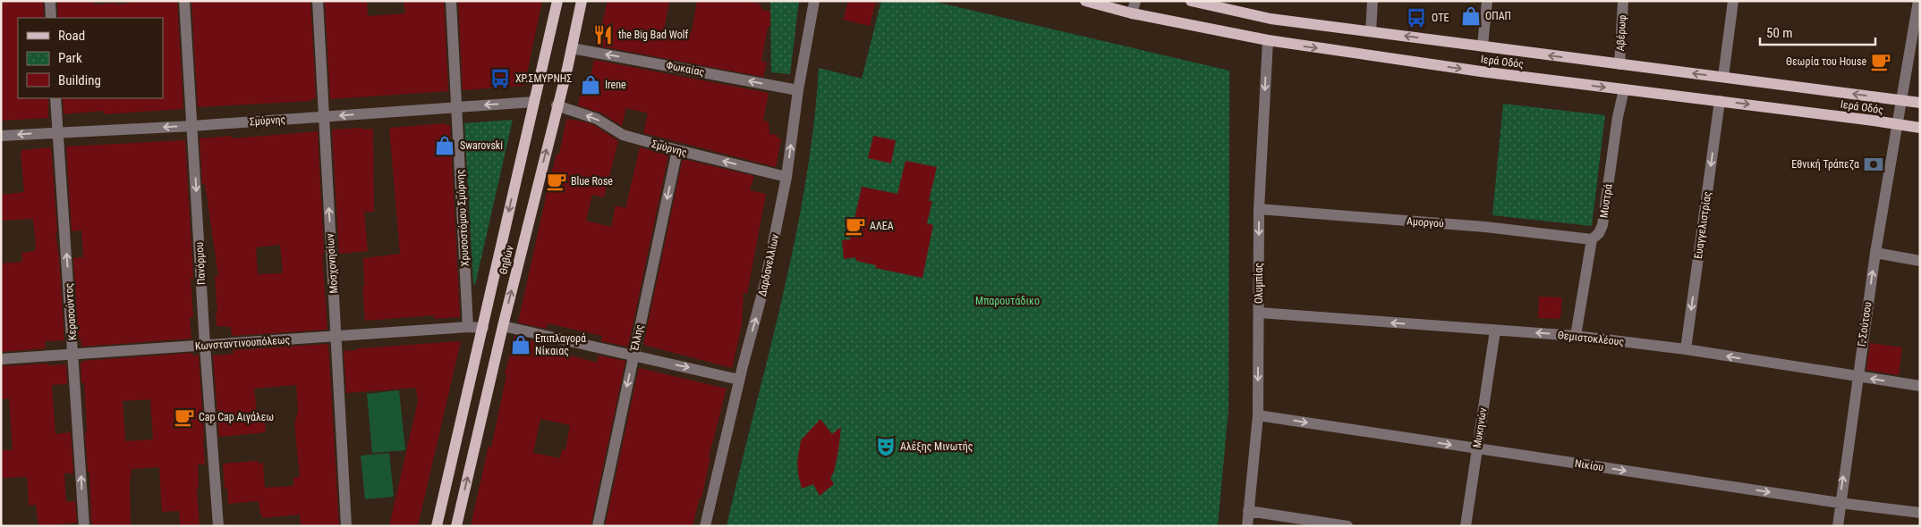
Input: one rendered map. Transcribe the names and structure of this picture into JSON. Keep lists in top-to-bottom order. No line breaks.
{"streets":{"main road":["Ιερά Οδός","Θηβών"],"street":["Αβέρωφ","Φωκαίας","Σμύρνης","Μυστρά","Χρυσοστόμου Σμύρνης","Αμοργού","Ευαγγελιστρίας","Πανόρμου","Μοσχονησίων","Δαρδανελλίων","Ολυμπίας","Κερασούντος","Γ. Σούτσου","Έλλης","Θεμιστοκλέους","Κωνσταντινουπόλεως","Μυκηνών","Νικίου"]},"crossings":[["Αβέρωφ","Ιερά Οδός"],["Ιερά Οδός","Μυστρά"],["Ιερά Οδός","Ευαγγελιστρίας"],["Ιερά Οδός","Ολυμπίας"],["Ιερά Οδός","Γ. Σούτσου"],["Φωκαίας","Θηβών"],["Φωκαίας","Δαρδανελλίων"],["Σμύρνης","Χρυσοστόμου Σμύρνης"],["Σμύρνης","Θηβών"],["Σμύρνης","Πανόρμου"],["Σμύρνης","Μοσχονησίων"],["Σμύρνης","Δαρδανελλίων"],["Σμύρνης","Κερασούντος"],["Σμύρνης","Έλλης"],["Μυστρά","Αμοργού"],["Μυστρά","Θεμιστοκλέους"],["Χρυσοστόμου Σμύρνης","Κωνσταντινουπόλεως"],["Αμοργού","Ολυμπίας"],["Ευαγγελιστρίας","Θεμιστοκλέους"],["Θηβών","Κωνσταντινουπόλεως"],["Πανόρμου","Κωνσταντινουπόλεως"],["Μοσχονησίων","Κωνσταντινουπόλεως"],["Ολυμπίας","Θεμιστοκλέους"],["Ολυμπίας","Νικίου"],["Κερασούντος","Κωνσταντινουπόλεως"],["Γ. Σούτσου","Θεμιστοκλέους"],["Γ. Σούτσου","Νικίου"],["Θεμιστοκλέους","Μυκηνών"],["Μυκηνών","Νικίου"]],"one_way":["Φωκαίας","Σμύρνης","Ευαγγελιστρίας","Πανόρμου","Μοσχονησίων","Δαρδανελλίων","Ολυμπίας","Κερασούντος","Γ. Σούτσου","Έλλης","Θεμιστοκλέους","Νικίου"],"parks":["Μπαρουτάδικο"],"places":{"shop":["ΟΠΑΠ","Irene","Swarovski","Επιπλαγορά Νίκαιας"],"bus stop":["ΟΤΕ","ΧΡ.ΣΜΥΡΝΗΣ"],"restaurant":["the Big Bad Wolf"],"cafe":["Θεωρία του House","Blue Rose","ΑΛΕΑ","Cap Cap Αιγάλεω"],"bank":["Εθνική Τράπεζα"],"theatre":["Αλέξης Μινωτής"]},"legend":["Road","Park","Building"],"scale_bar":"50 m"}
